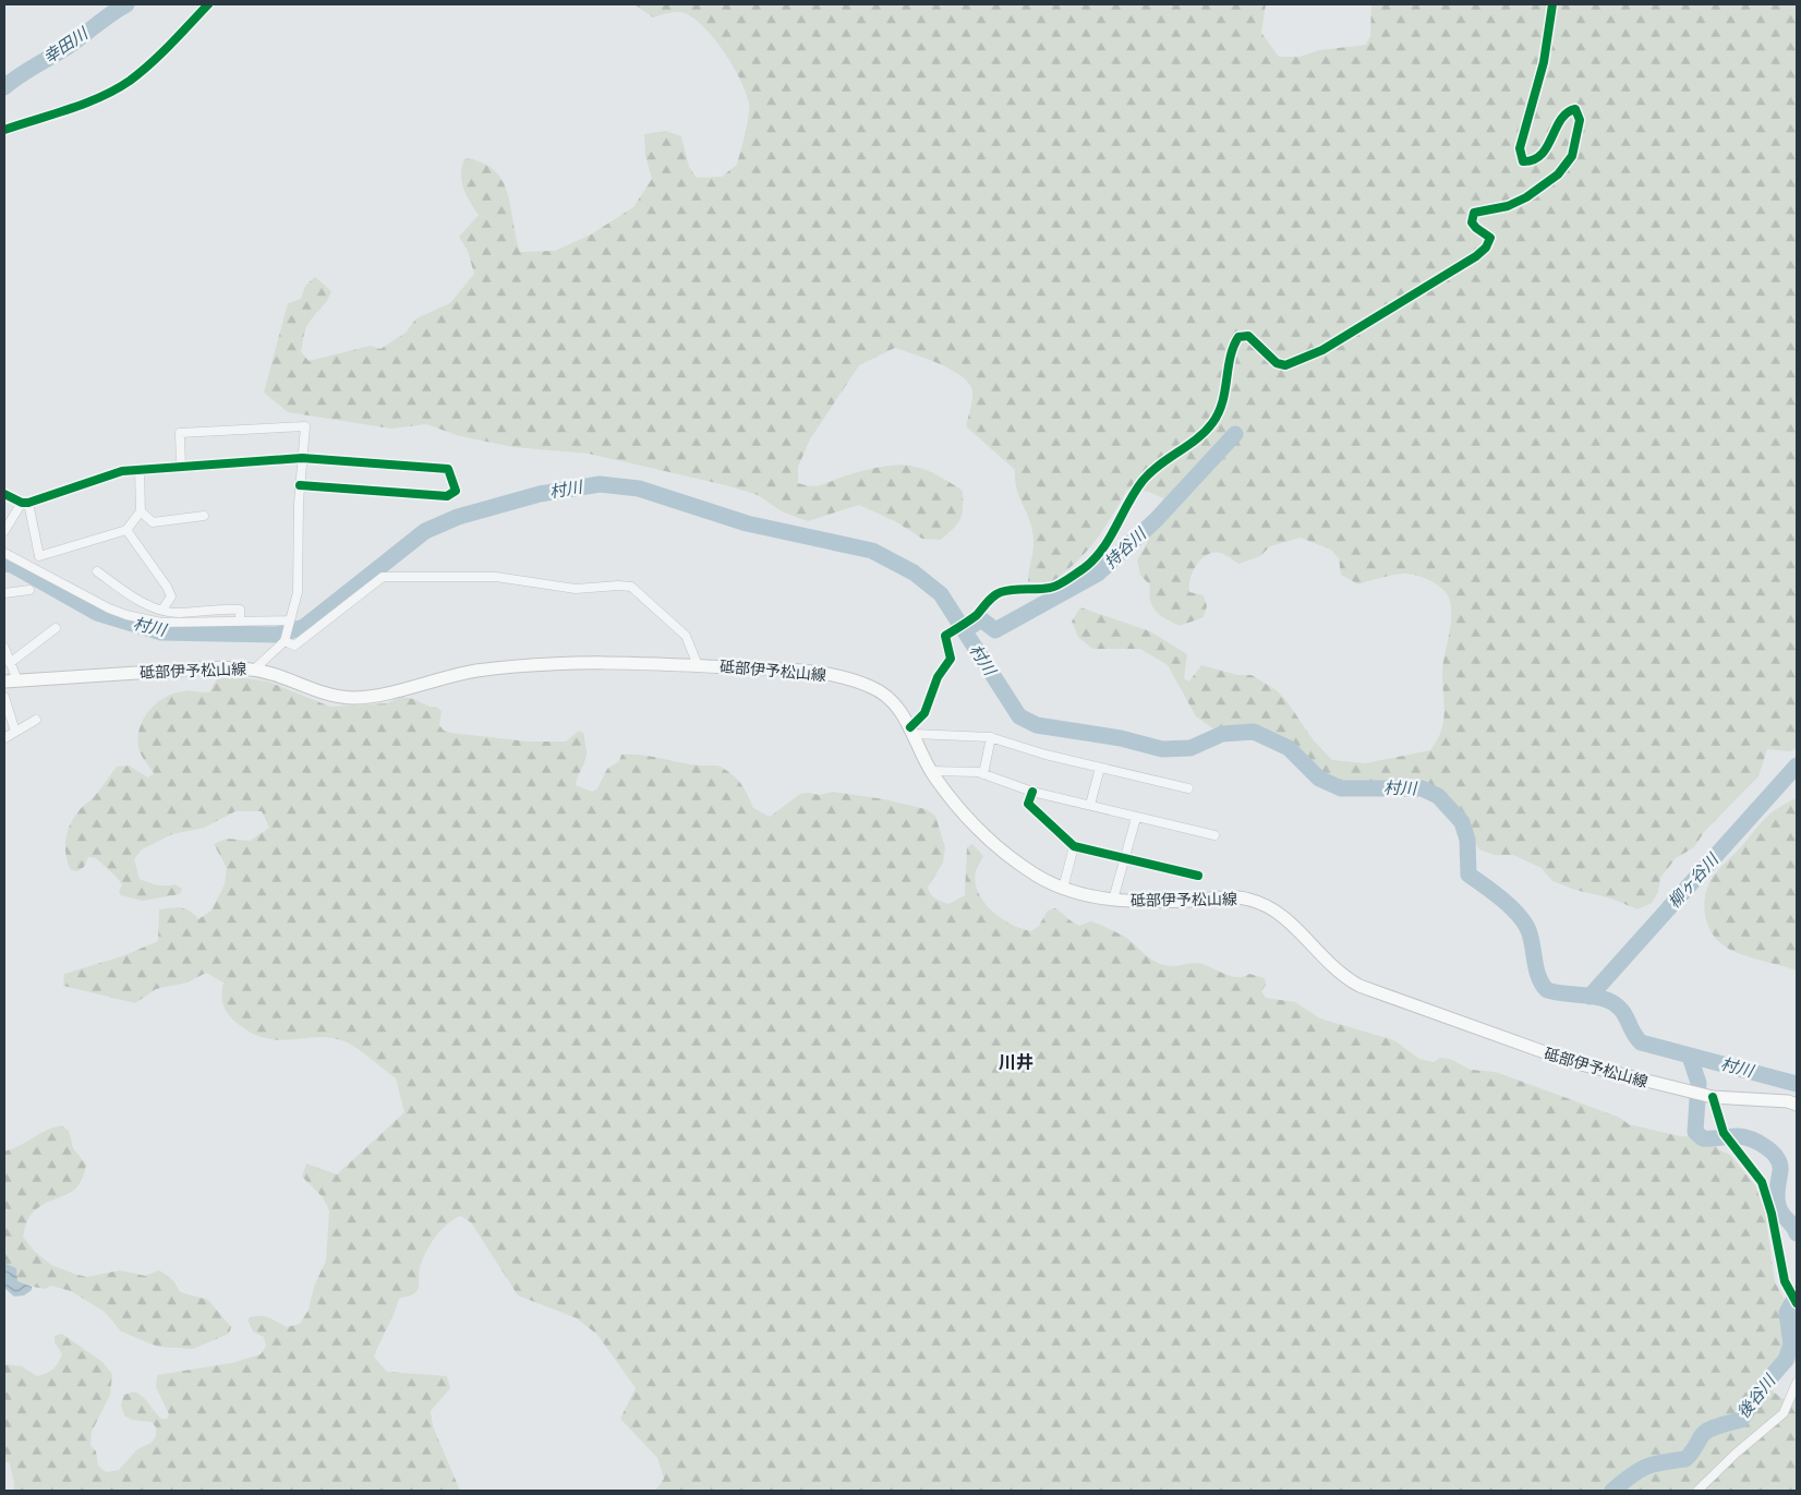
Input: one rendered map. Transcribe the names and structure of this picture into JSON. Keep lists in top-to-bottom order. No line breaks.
{"streets":{"main road":["砥部伊予松山線"]},"districts":["川井"],"water":["幸田川","村川","持谷川","柳ヶ谷川","後谷川"]}
